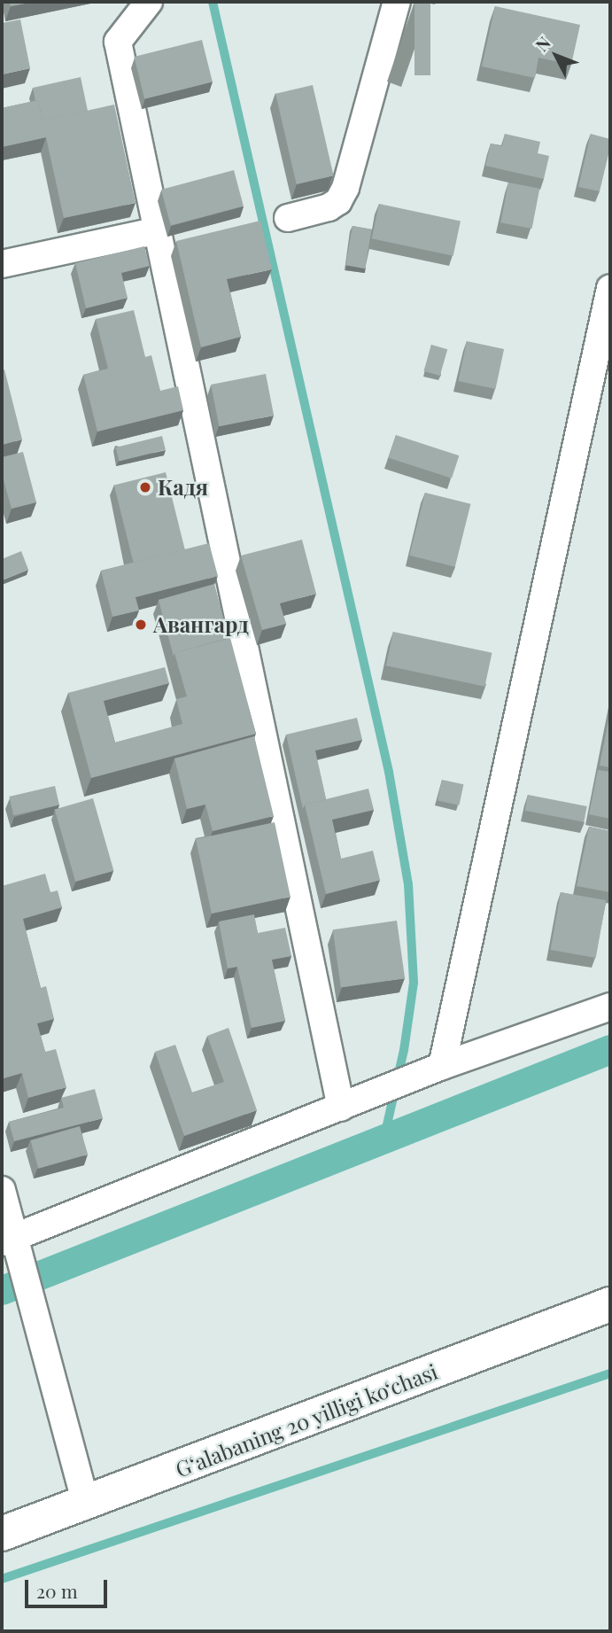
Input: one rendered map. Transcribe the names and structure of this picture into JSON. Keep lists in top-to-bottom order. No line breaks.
{"streets":{"main road":["Gʻalabaning 20 yilligi koʻchasi"]},"places":["Кадя","Авангард"],"scale_bar":"20 m","north":"top left"}
